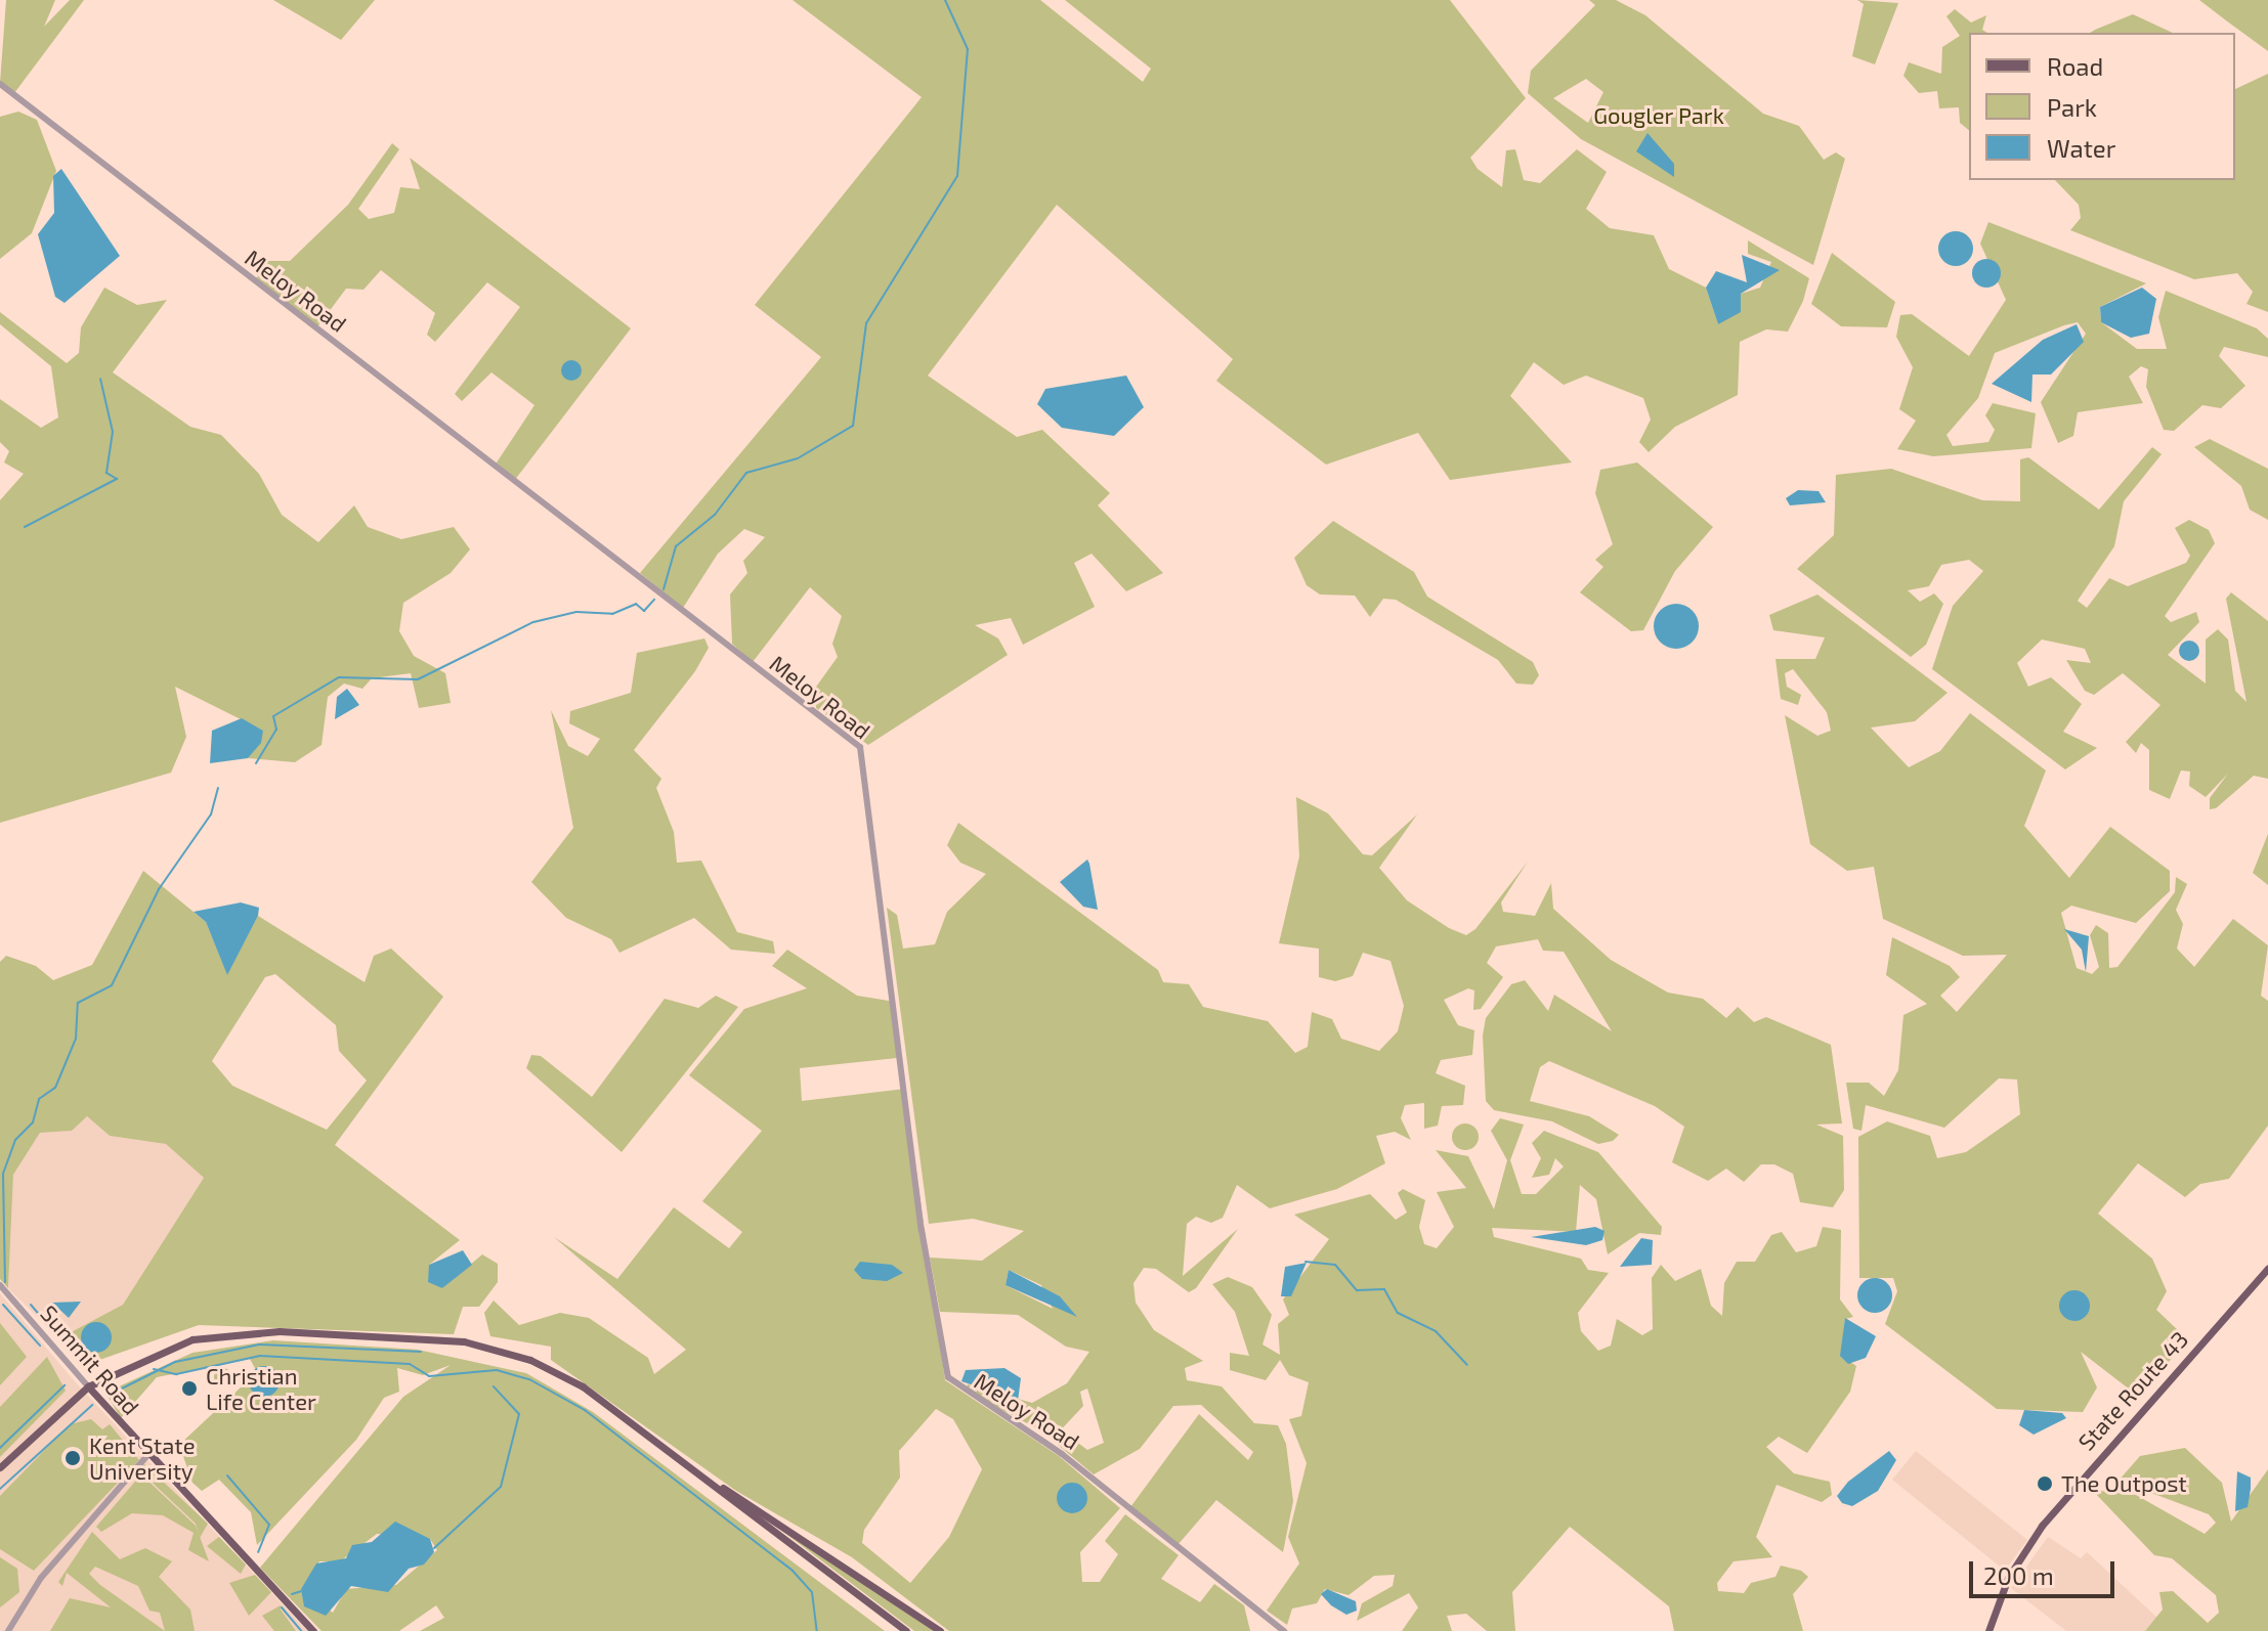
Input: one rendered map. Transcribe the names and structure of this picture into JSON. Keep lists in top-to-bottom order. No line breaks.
{"streets":{"main road":["Summit Road","State Route 43"],"street":["Meloy Road"]},"parks":["Gougler Park"],"places":["Christian Life Center","Kent State University","The Outpost"],"legend":["Road","Park","Water"],"scale_bar":"200 m"}
